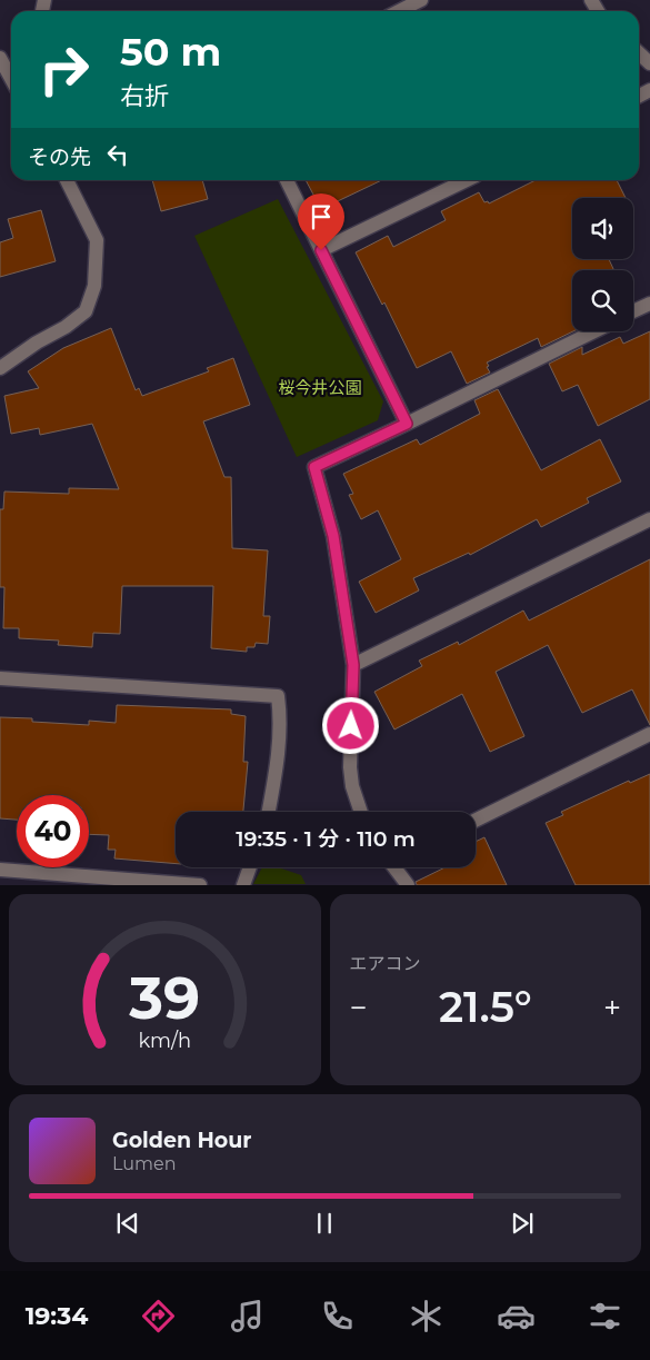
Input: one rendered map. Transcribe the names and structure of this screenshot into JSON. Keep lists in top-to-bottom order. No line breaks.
{"parks":["桜今井公園"],"page":{"turn":["50 m","右折"],"then":"その先","limit":"40","trip":"19:35 · 1 分 · 110 m","tile":"エアコン","heat":["−","21.5°","+"],"song":["Golden Hour","Lumen"],"tabs":"19:34","gauge":["39","km/h"]}}
